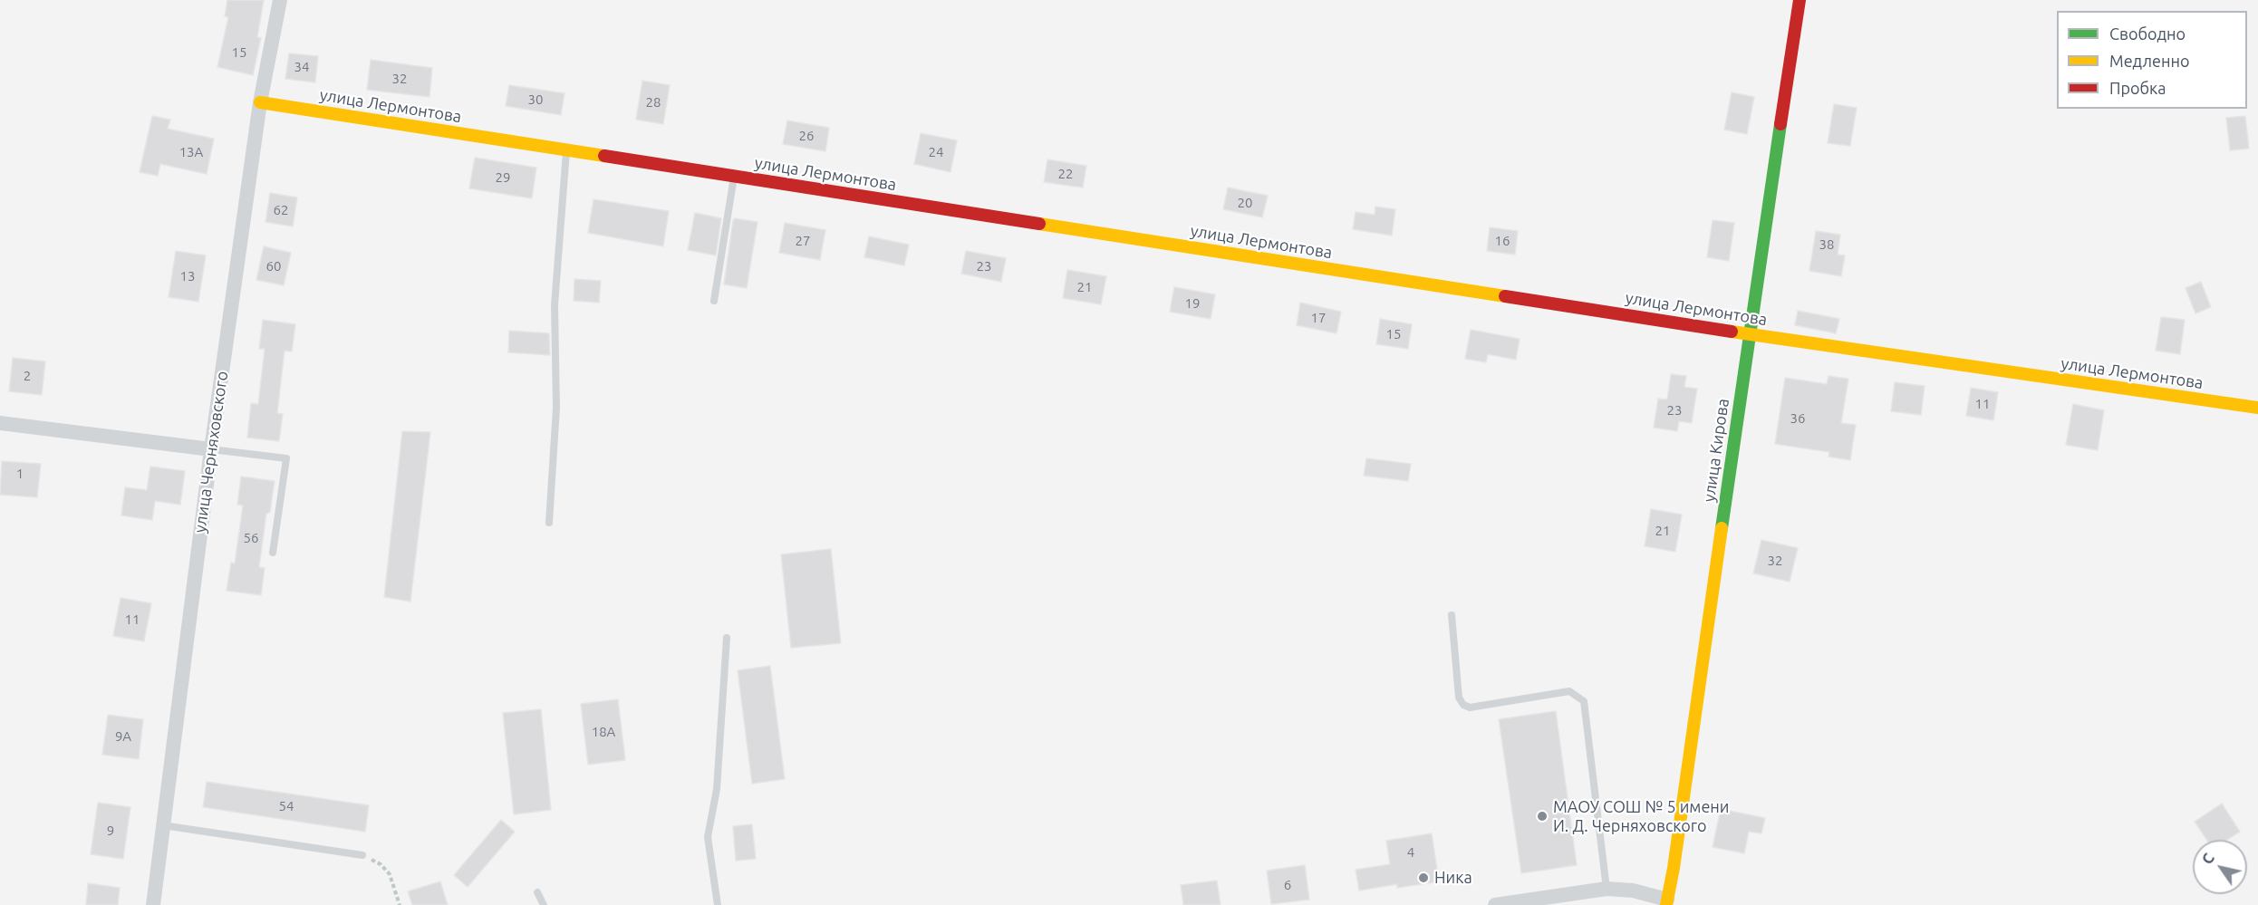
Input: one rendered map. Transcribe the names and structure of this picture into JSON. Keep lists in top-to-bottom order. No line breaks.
{"streets":{"street":["улица Лермонтова","улица Кирова","улица Черняховского"]},"crossings":[["улица Лермонтова","улица Кирова"],["улица Лермонтова","улица Черняховского"]],"places":["МАОУ СОШ № 5 имени И. Д. Черняховского","Ника"],"house_numbers":["15","34","32","30","28","26","13А","24","22","29","20","62","27","16","38","60","23","13","21","19","17","15","2","11","23","36","1","21","56","32","11","18А","9А","54","9","4","6"],"legend":["Свободно","Медленно","Пробка"],"north":"top left"}
